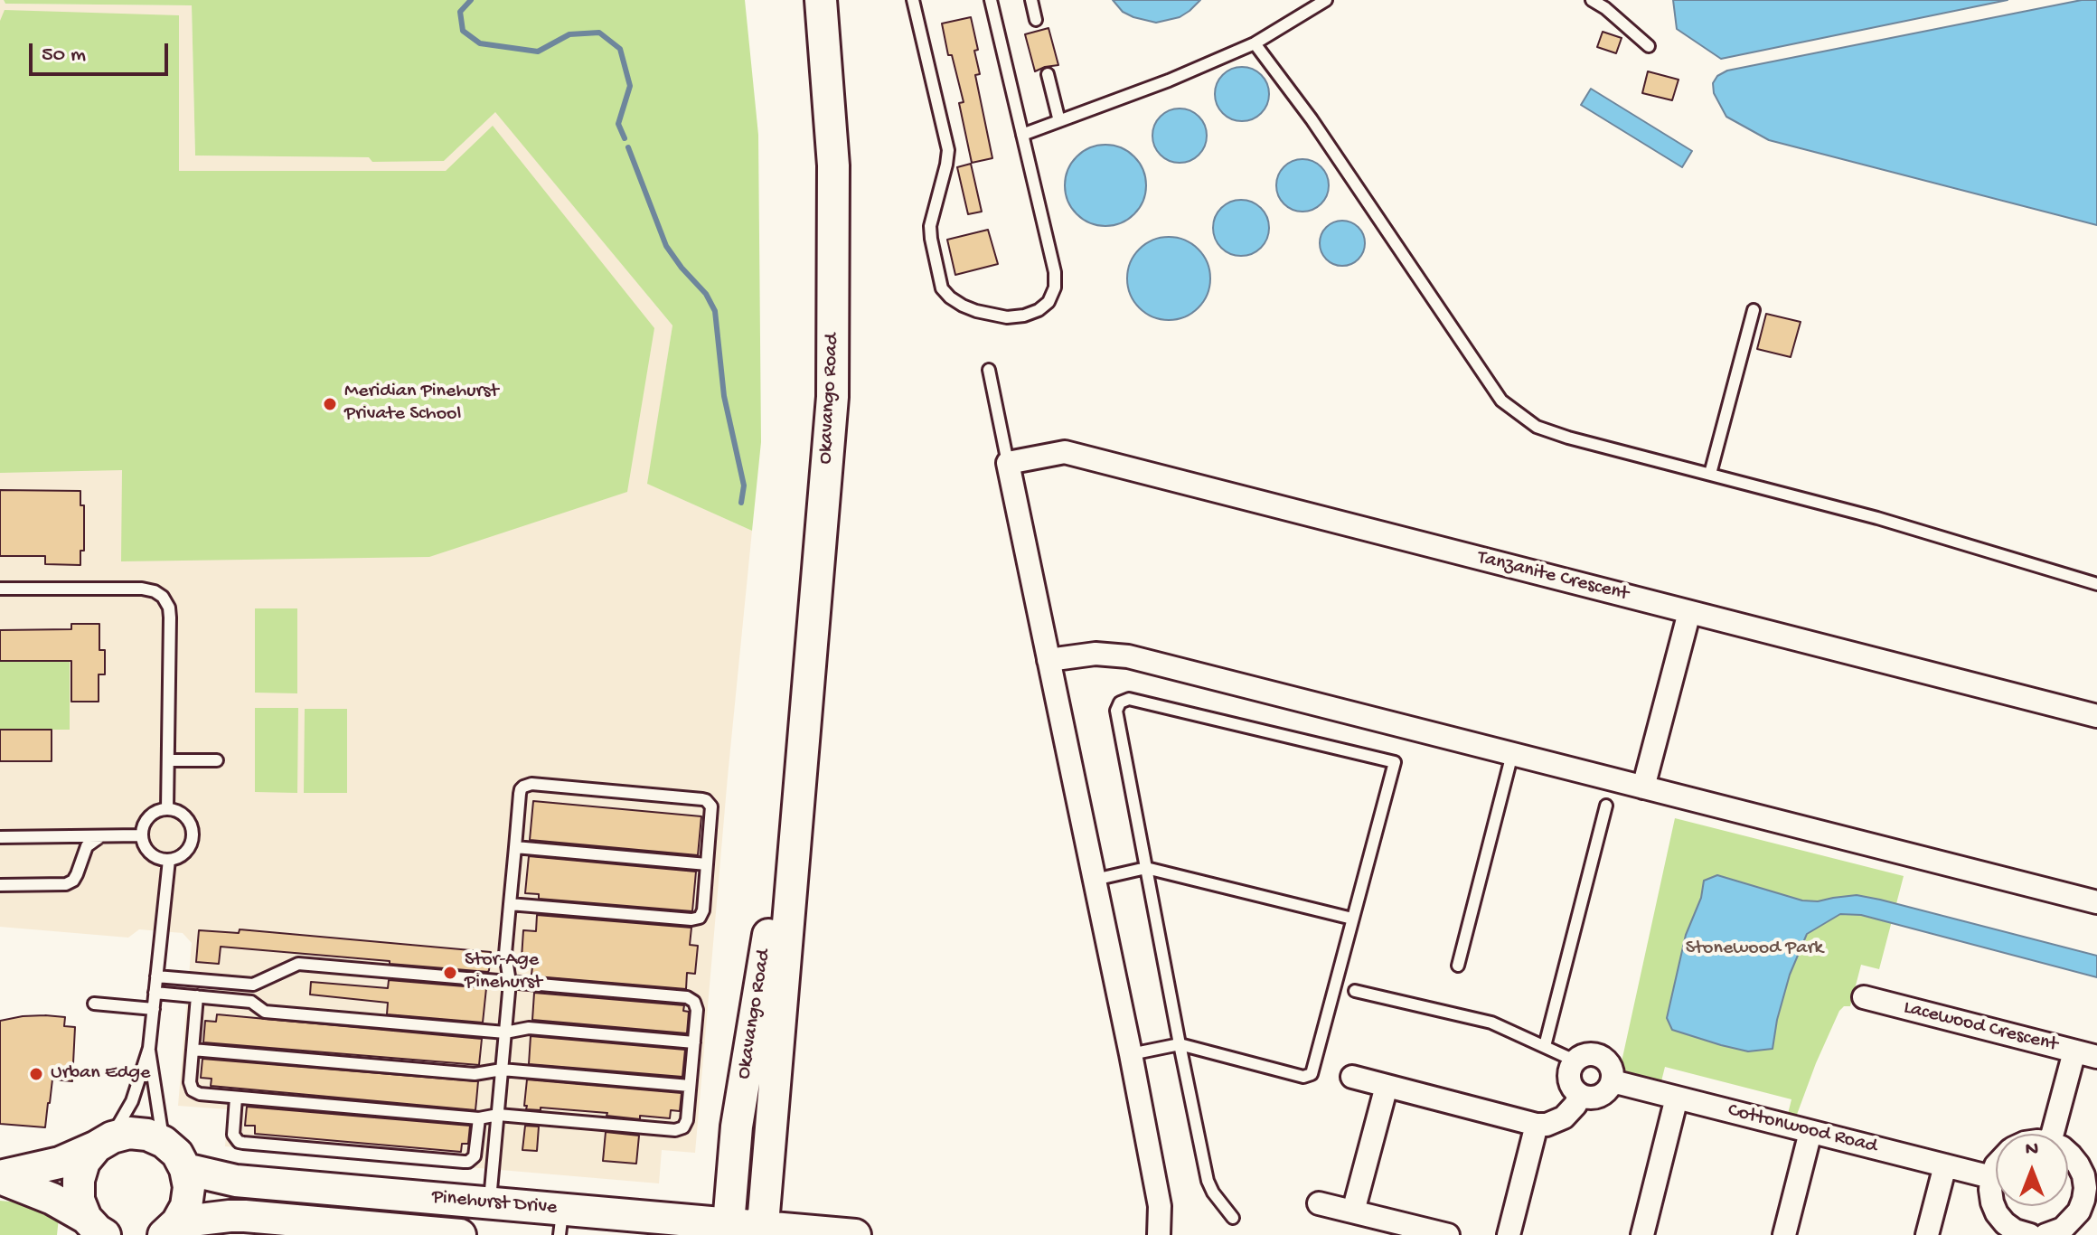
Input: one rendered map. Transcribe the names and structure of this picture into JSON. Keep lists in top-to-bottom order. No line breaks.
{"streets":{"main road":["Okavango Road","Pinehurst Drive"],"street":["Tanzanite Crescent","Lacewood Crescent","Cottonwood Road"]},"crossings":[["Okavango Road","Pinehurst Drive"]],"parks":["Stonewood Park"],"places":["Meridian Pinehurst Private School","Stor-Age Pinehurst","Urban Edge"],"scale_bar":"50 m","north":"top"}
